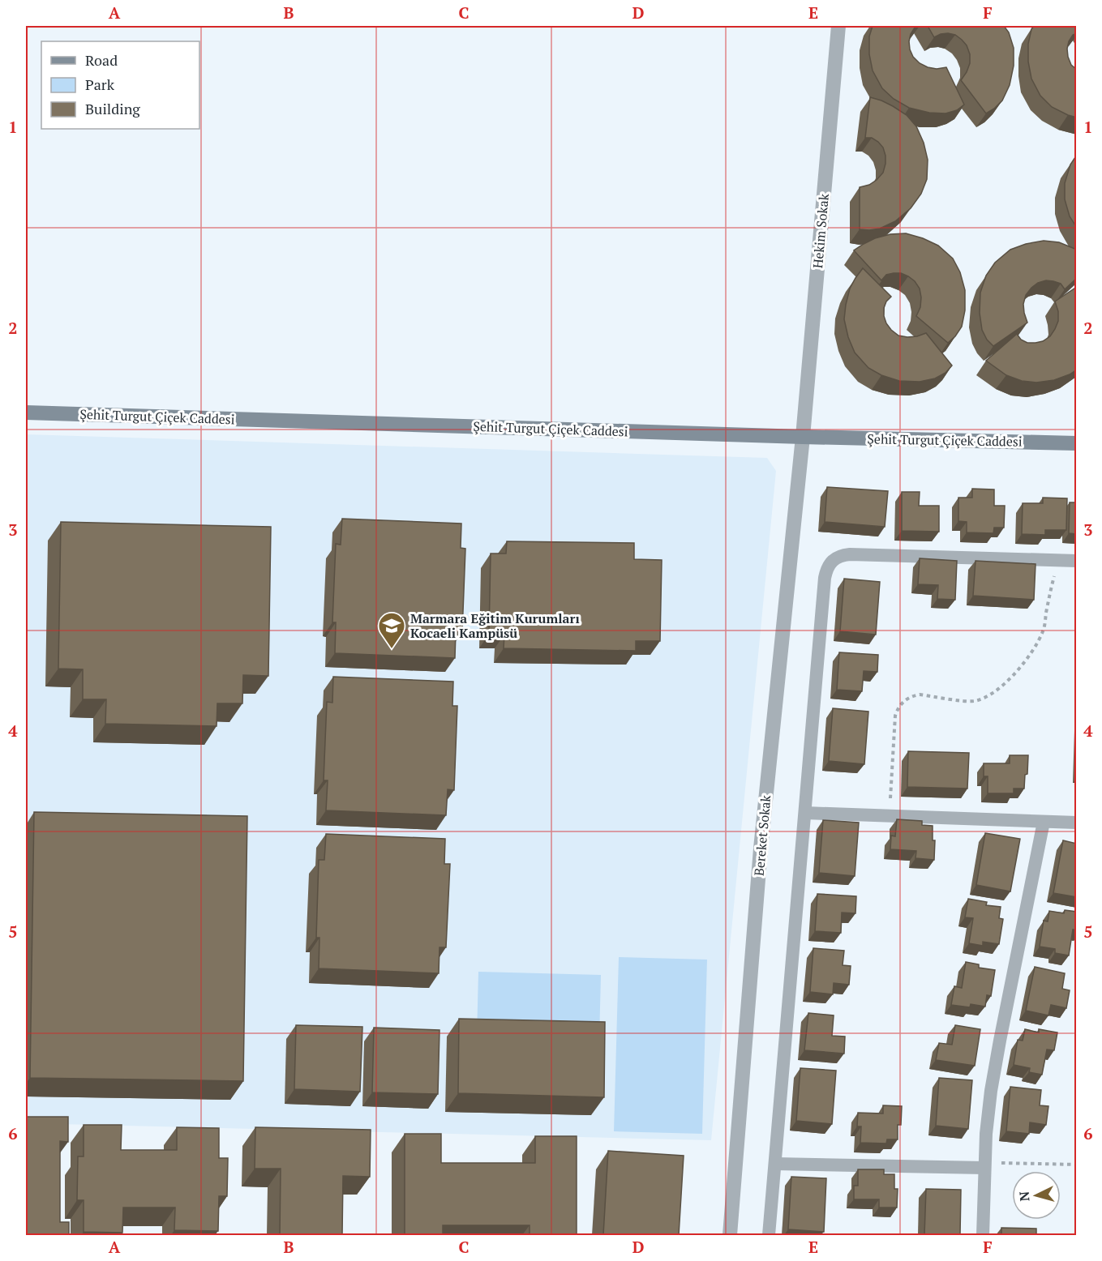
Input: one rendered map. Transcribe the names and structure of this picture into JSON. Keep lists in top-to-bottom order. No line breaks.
{"streets":{"street":["Hekim Sokak","Şehit Turgut Çiçek Caddesi","Bereket Sokak"]},"crossings":[["Hekim Sokak","Şehit Turgut Çiçek Caddesi"],["Hekim Sokak","Bereket Sokak"],["Şehit Turgut Çiçek Caddesi","Bereket Sokak"]],"places":{"school or university":["Marmara Eğitim Kurumları Kocaeli Kampüsü"]},"legend":["Road","Park","Building"],"north":"left","grid":{"columns":["A","B","C","D","E","F"],"rows":["1","2","3","4","5","6"]}}
